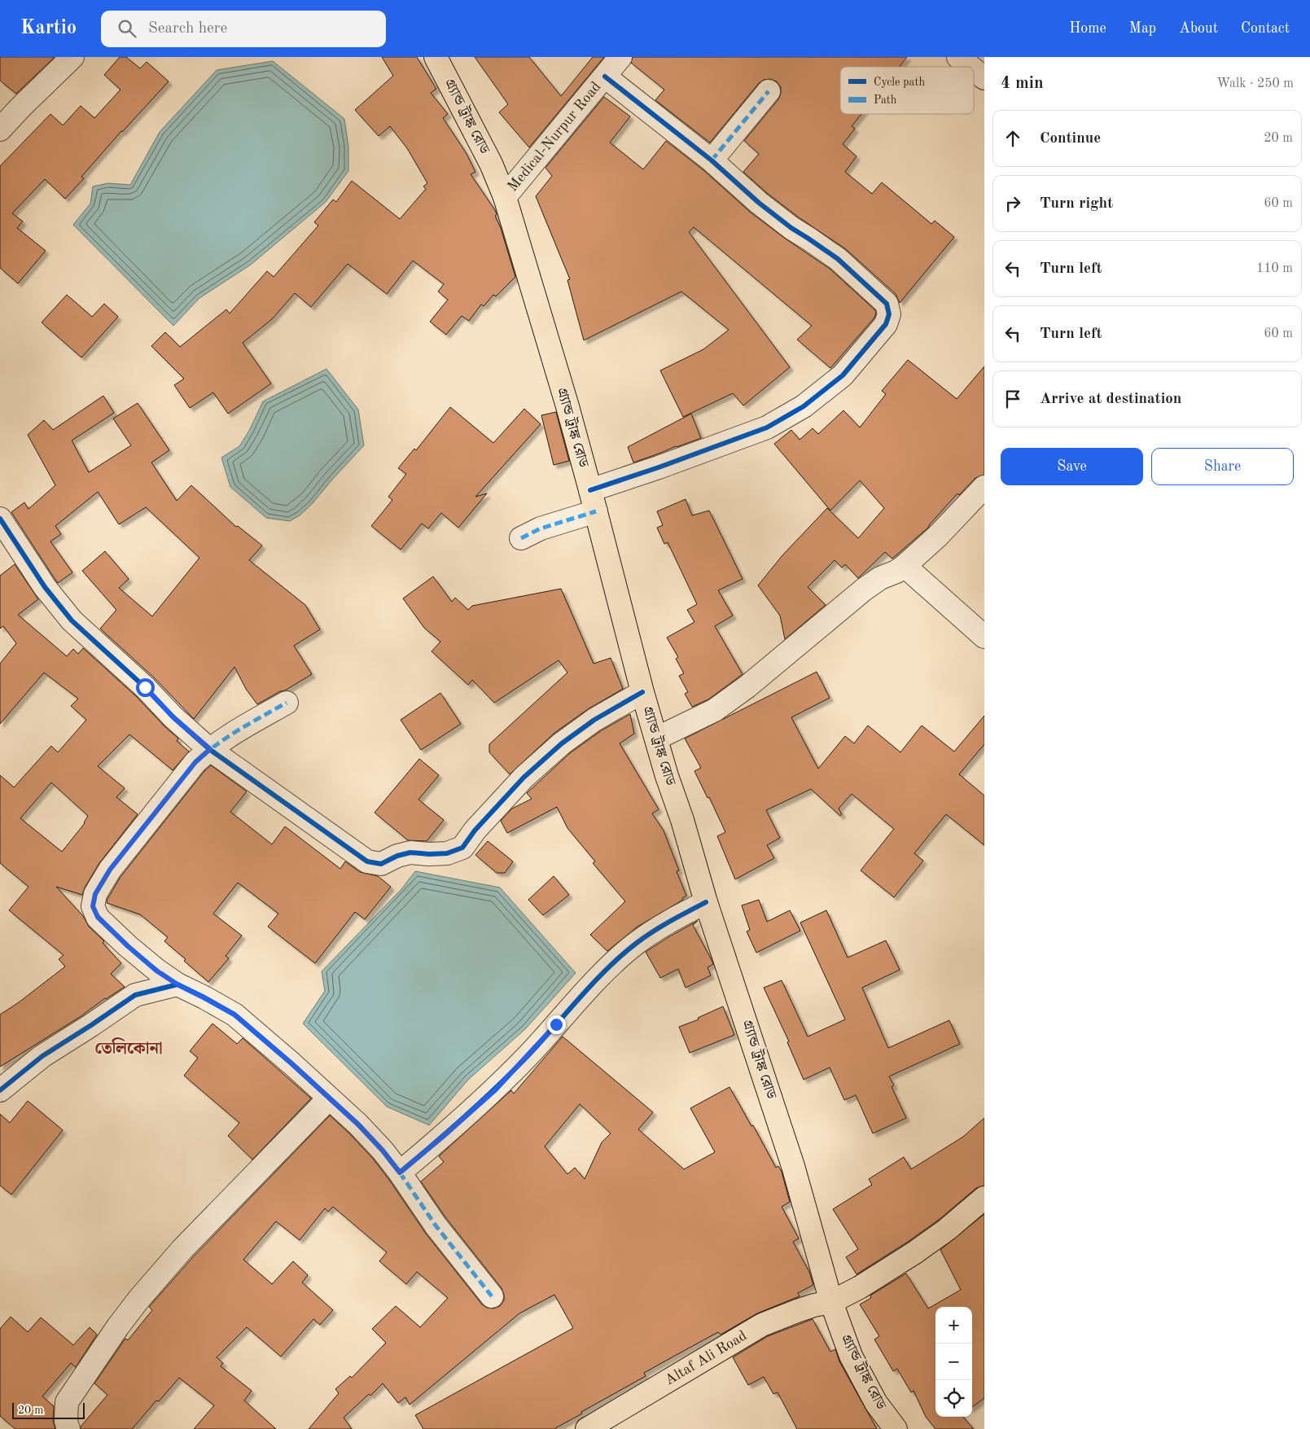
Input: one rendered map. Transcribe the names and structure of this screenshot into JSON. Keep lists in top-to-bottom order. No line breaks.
{"streets":{"main road":["গ্র্যান্ড ট্রাঙ্ক রোড","Altaf Ali Road"],"street":["Medical-Nurpur Road"]},"crossings":[["গ্র্যান্ড ট্রাঙ্ক রোড","Medical-Nurpur Road"],["গ্র্যান্ড ট্রাঙ্ক রোড","Altaf Ali Road"]],"districts":["তেলিকোনা"],"legend":["Cycle path","Path"],"scale_bar":"20 m","page":{"header":"Kartio","search":"Search here","nav":["Home","Map","About","Contact"],"heading":["4 min","Walk · 250 m"],"list":[["Continue","20 m"],["Turn right","60 m"],["Turn left","110 m"],["Turn left","60 m"],"Arrive at destination"],"buttons":["Save","Share"],"map_buttons":["+","−"],"scale":"20 m"}}
